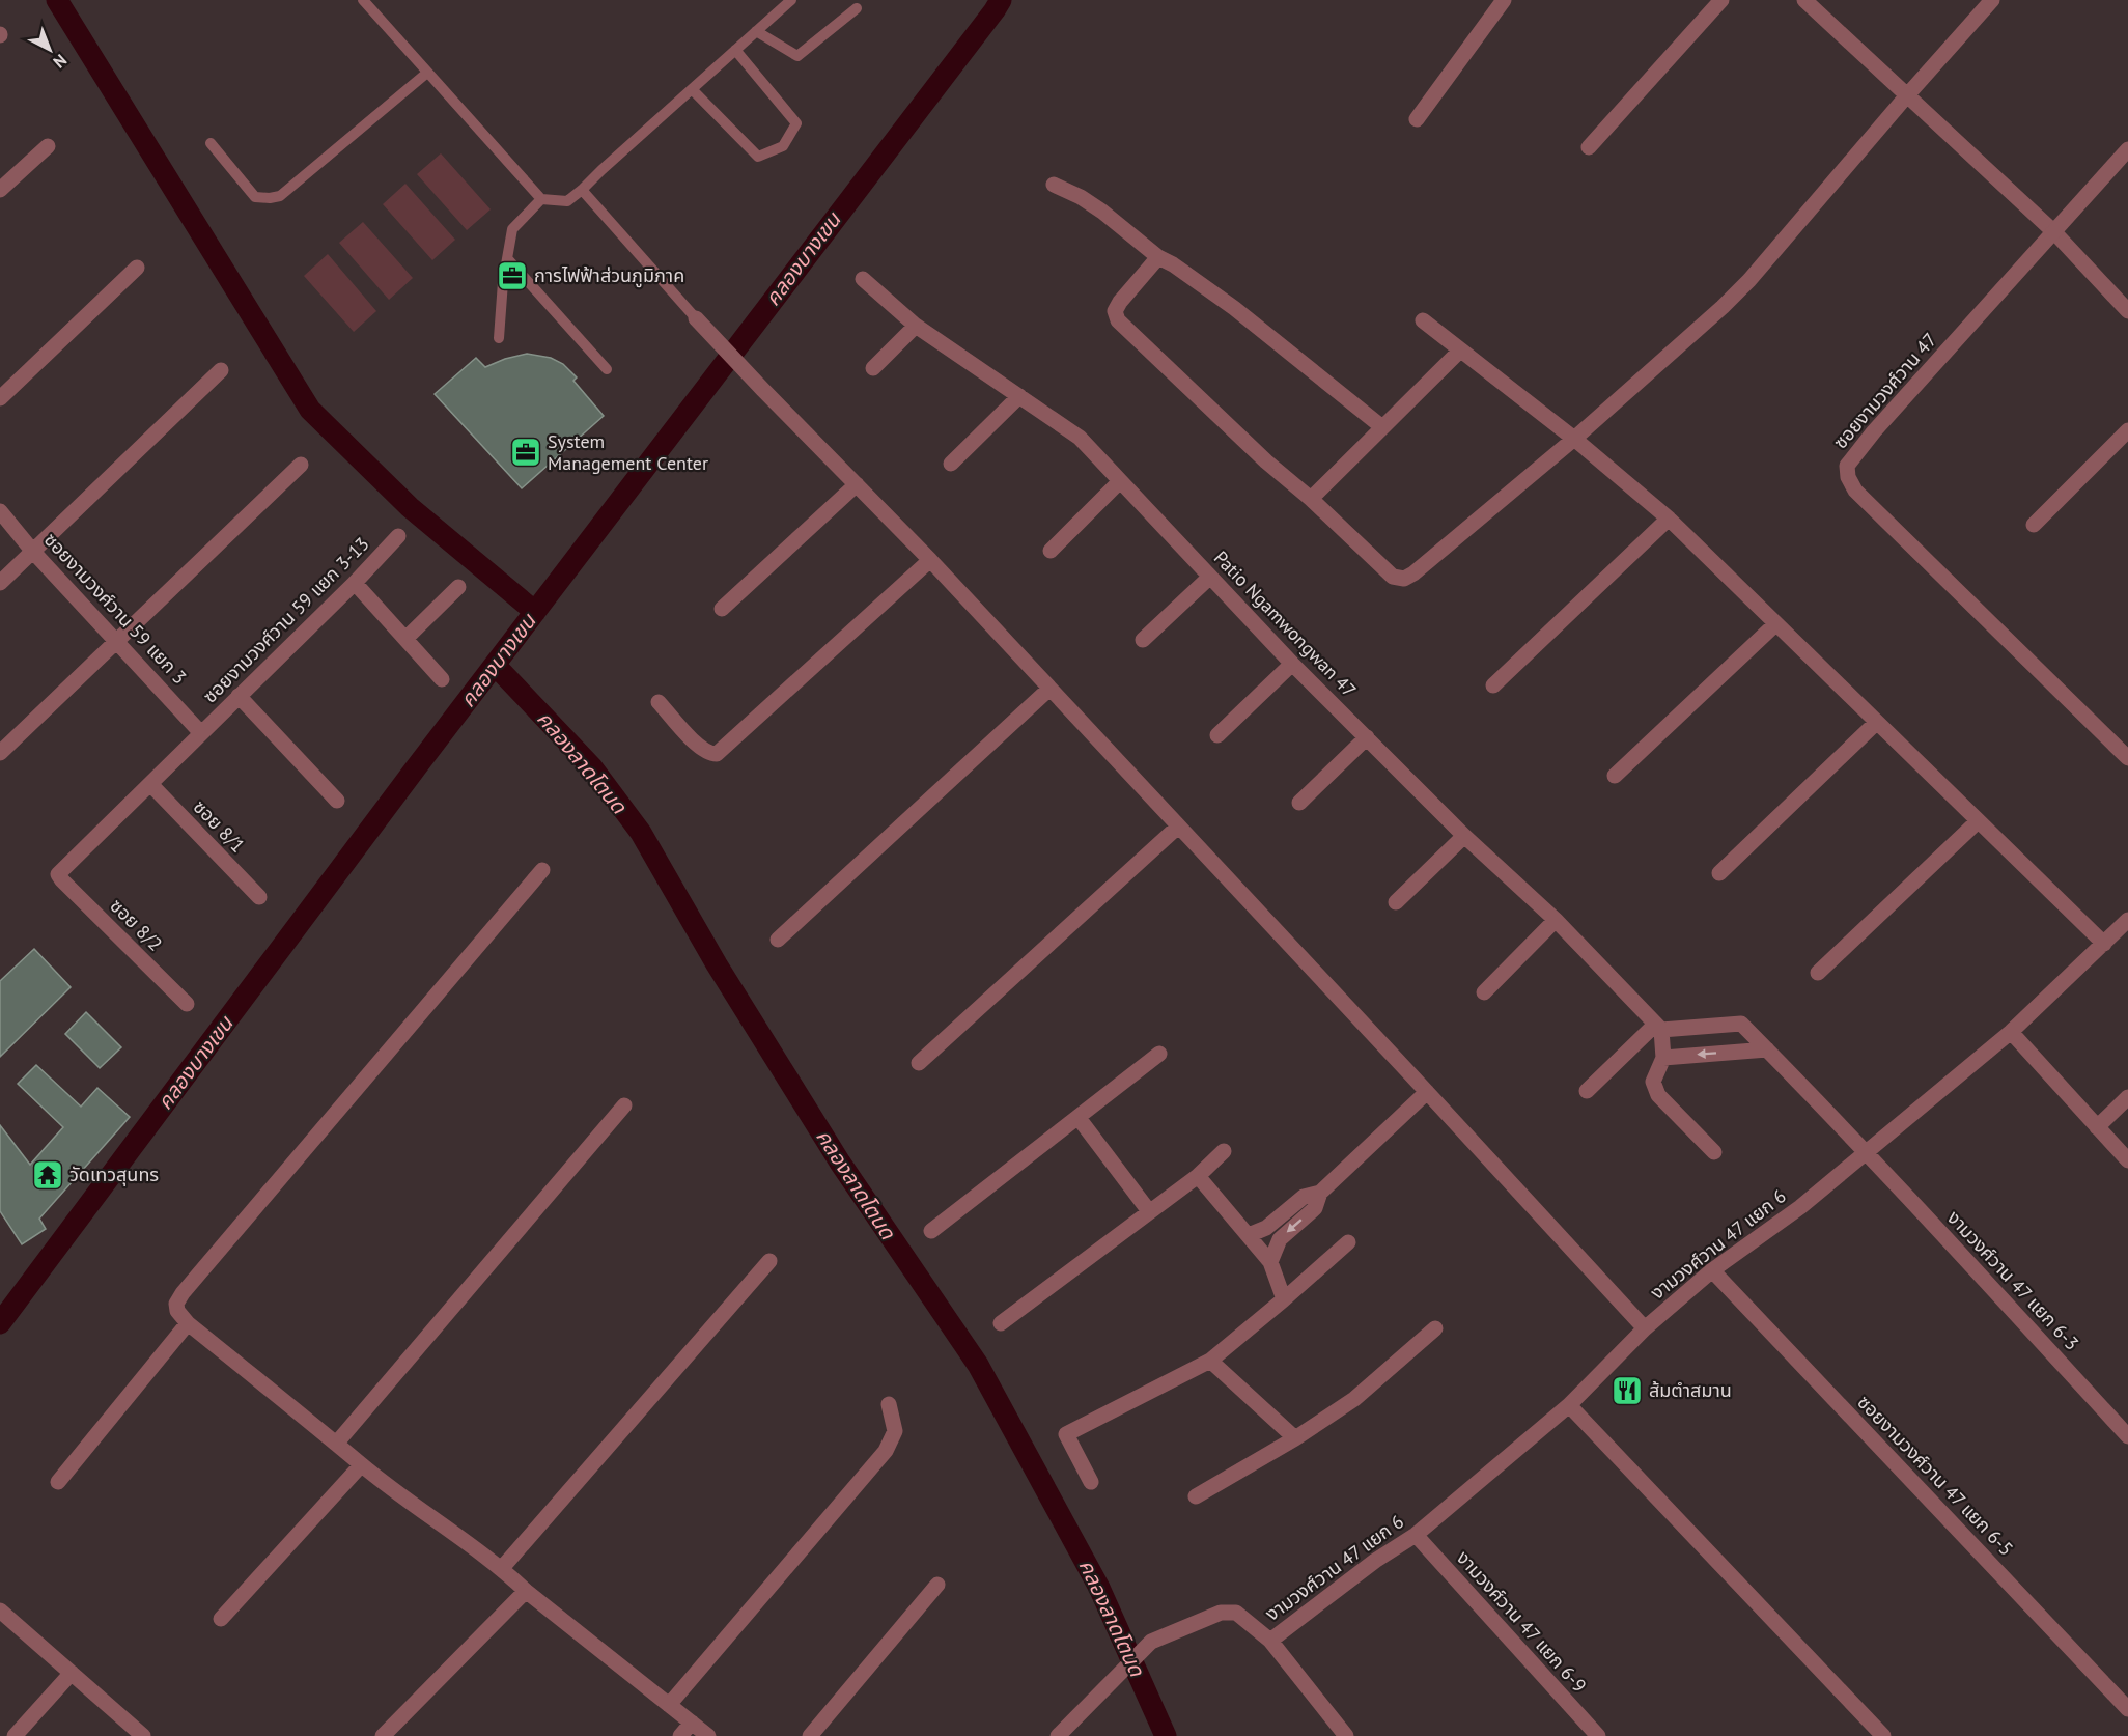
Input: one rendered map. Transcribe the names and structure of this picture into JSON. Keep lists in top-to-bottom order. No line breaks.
{"streets":{"street":["ซอยงามวงศ์วาน 47","ซอยงามวงศ์วาน 59 แยก 3","ซอยงามวงศ์วาน 59 แยก 3-13","Patio Ngamwongwan 47","ซอย 8/1","ซอย 8/2","งามวงศ์วาน 47 แยก 6","งามวงศ์วาน 47 แยก 6-3","ซอยงามวงศ์วาน 47 แยก 6-5","งามวงศ์วาน 47 แยก 6-9"]},"crossings":[["ซอยงามวงศ์วาน 59 แยก 3","ซอยงามวงศ์วาน 59 แยก 3-13"],["ซอยงามวงศ์วาน 59 แยก 3-13","ซอย 8/1"],["ซอยงามวงศ์วาน 59 แยก 3-13","ซอย 8/2"],["Patio Ngamwongwan 47","งามวงศ์วาน 47 แยก 6-3"],["งามวงศ์วาน 47 แยก 6","งามวงศ์วาน 47 แยก 6-3"],["งามวงศ์วาน 47 แยก 6","ซอยงามวงศ์วาน 47 แยก 6-5"],["งามวงศ์วาน 47 แยก 6","งามวงศ์วาน 47 แยก 6-9"]],"water":["คลองบางเขน","คลองลาดโตนด"],"places":{"office":["การไฟฟ้าส่วนภูมิภาค","System Management Center"],"temple":["วัดเทวสุนทร"],"restaurant":["ส้มตำสมาน"]},"north":"bottom right"}
